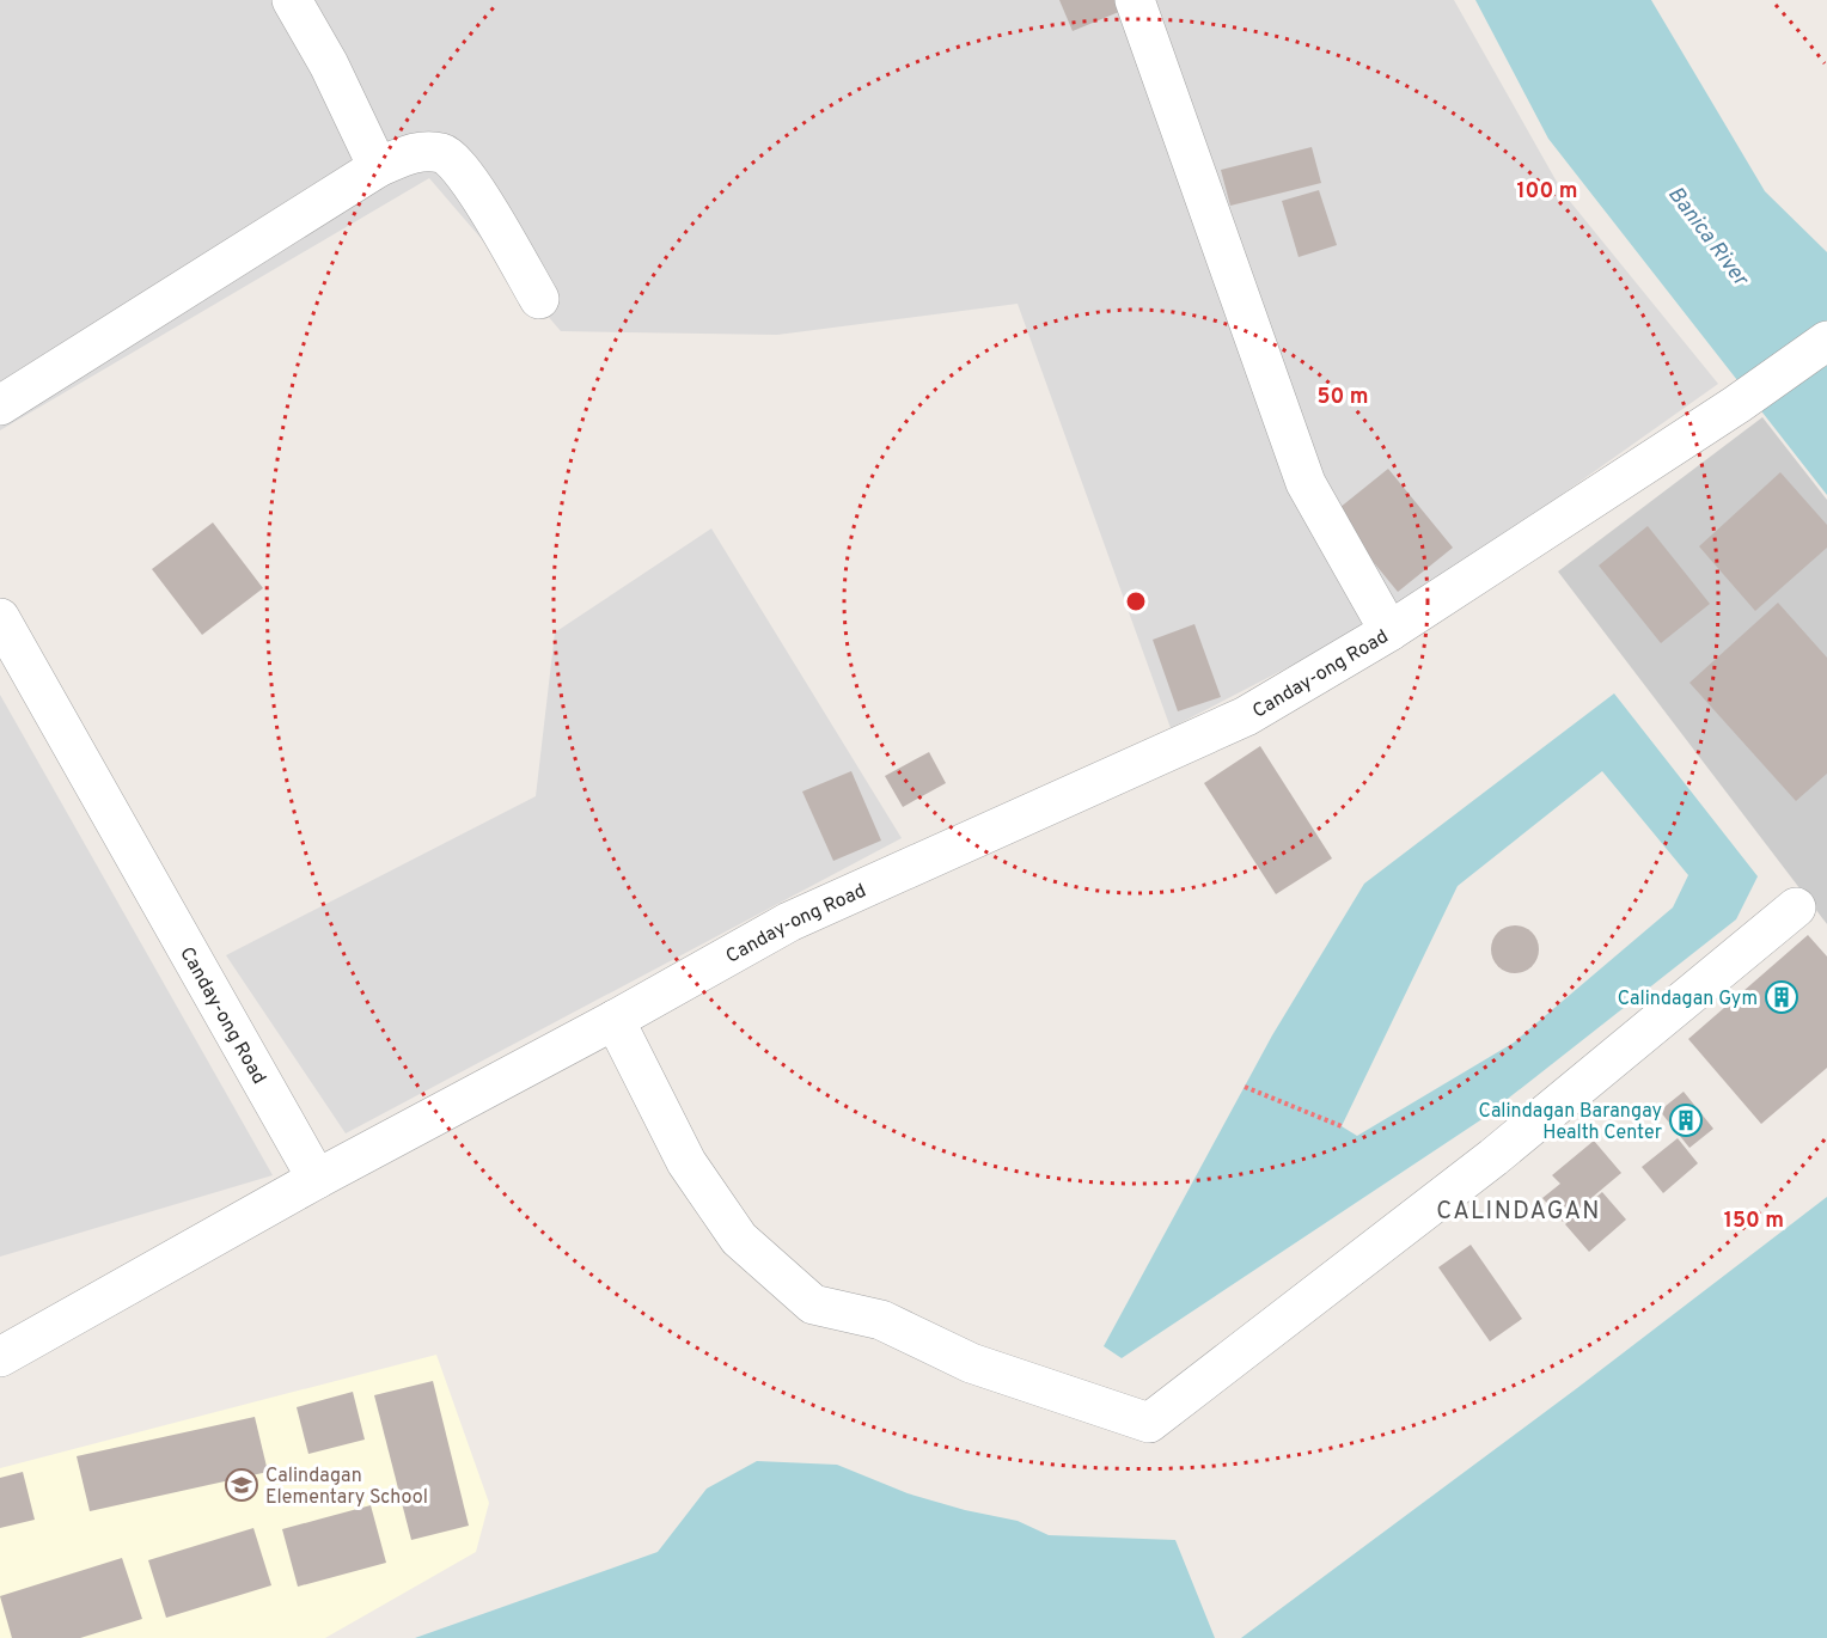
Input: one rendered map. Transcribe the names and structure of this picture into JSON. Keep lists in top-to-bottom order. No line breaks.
{"streets":{"street":["Canday-ong Road"]},"districts":["CALINDAGAN"],"water":["Banica River"],"places":{"building":["Calindagan Gym","Calindagan Barangay Health Center"],"school or university":["Calindagan Elementary School"]},"rings":["100 m","50 m","150 m"]}
